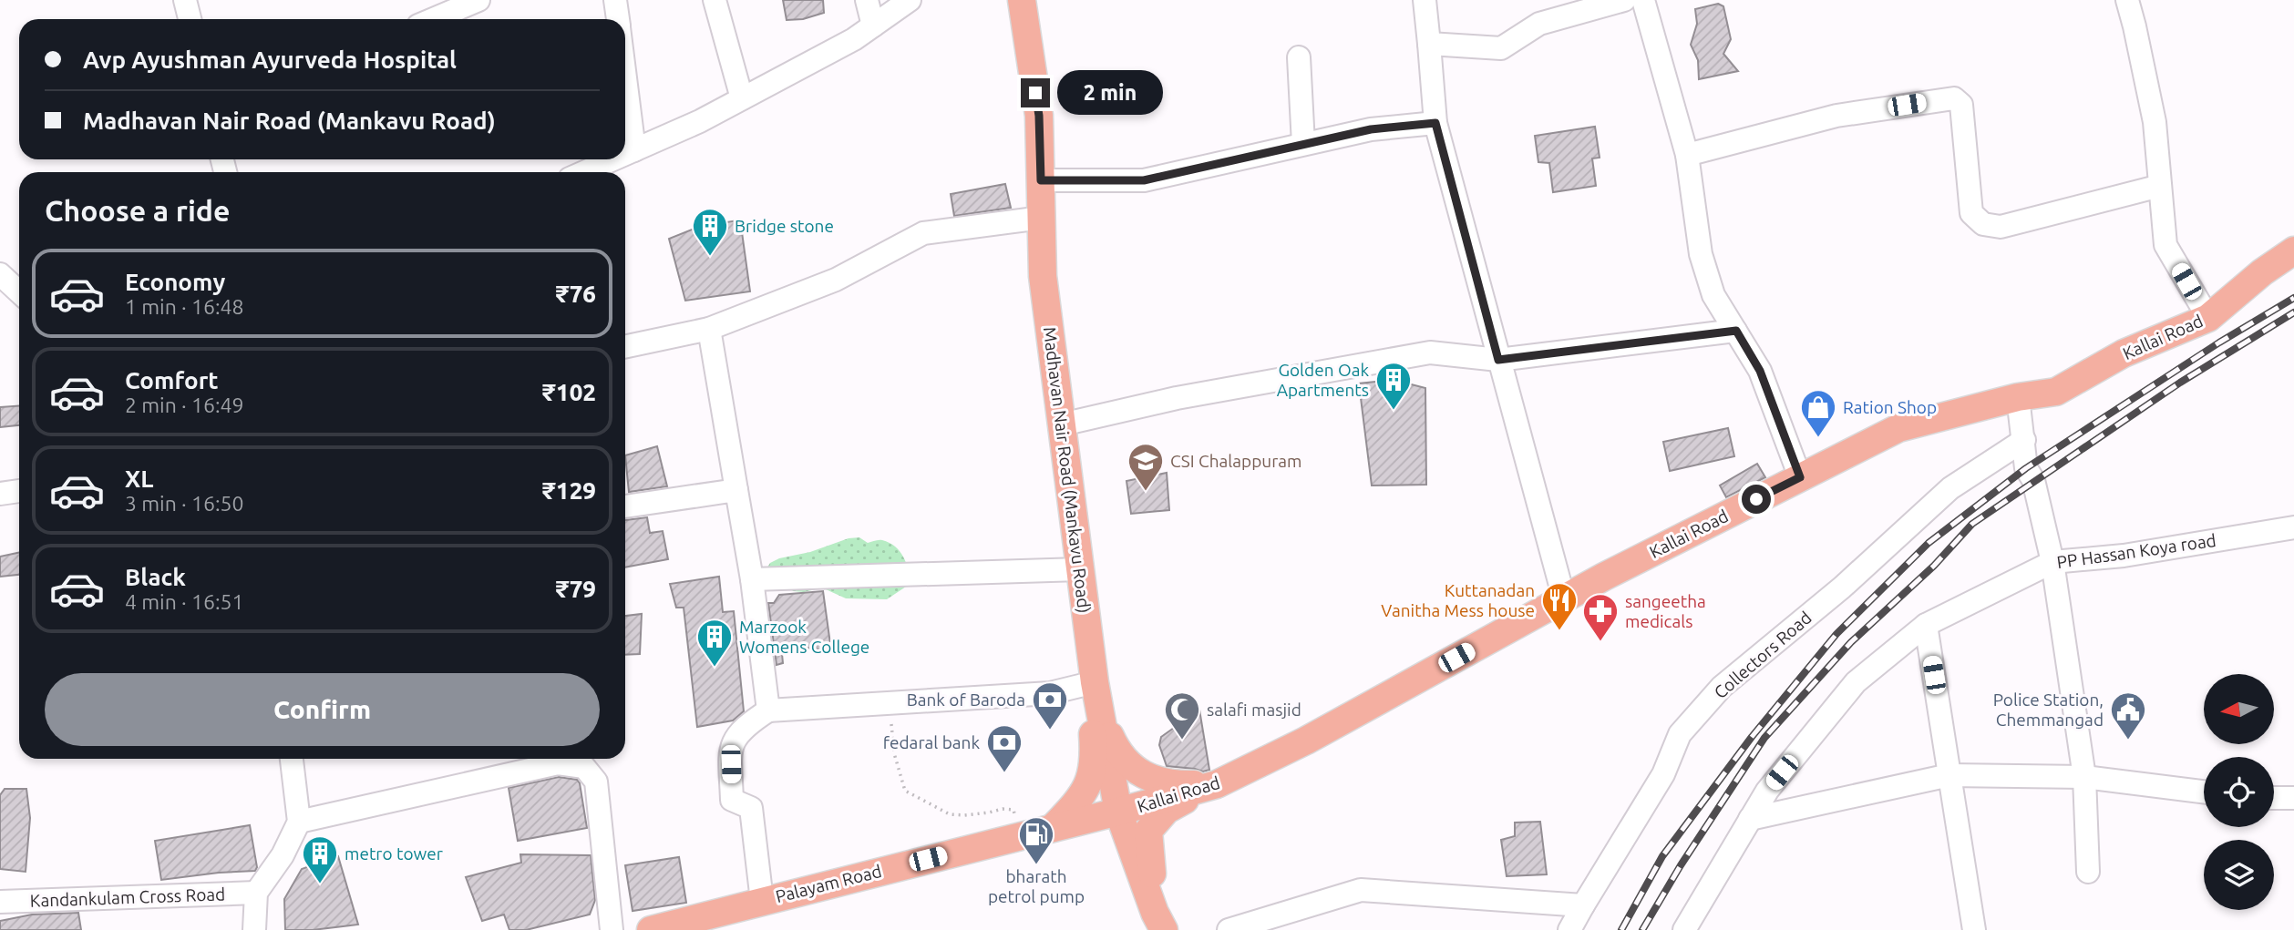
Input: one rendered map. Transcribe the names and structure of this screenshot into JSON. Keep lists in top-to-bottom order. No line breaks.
{"streets":{"main road":["Kallai Road","Madhavan Nair Road (Mankavu Road)","Palayam Road"],"street":["PP Hassan Koya road","Collectors Road","Kandankulam Cross Road"]},"crossings":[["Kallai Road","Madhavan Nair Road (Mankavu Road)"],["Kallai Road","Palayam Road"],["Madhavan Nair Road (Mankavu Road)","Palayam Road"]],"places":{"building":["Bridge stone","Golden Oak Apartments","Marzook Womens College","metro tower"],"shop":["Ration Shop"],"school or university":["CSI Chalappuram"],"restaurant":["Kuttanadan Vanitha Mess house"],"pharmacy":["sangeetha medicals"],"bank":["Bank of Baroda","fedaral bank"],"mosque":["salafi masjid"],"public building":["Police Station, Chemmangad"],"fuel station":["bharath petrol pump"]},"north":"left","page":{"banner":["Avp Ayushman Ayurveda Hospital","Madhavan Nair Road (Mankavu Road)"],"bubble":"2 min","heading":"Choose a ride","list":[{"name":"Economy","note":"1 min · 16:48","value":"₹76"},{"name":"Comfort","note":"2 min · 16:49","value":"₹102"},{"name":"XL","note":"3 min · 16:50","value":"₹129"},{"name":"Black","note":"4 min · 16:51","value":"₹79"}],"buttons":"Confirm"}}
